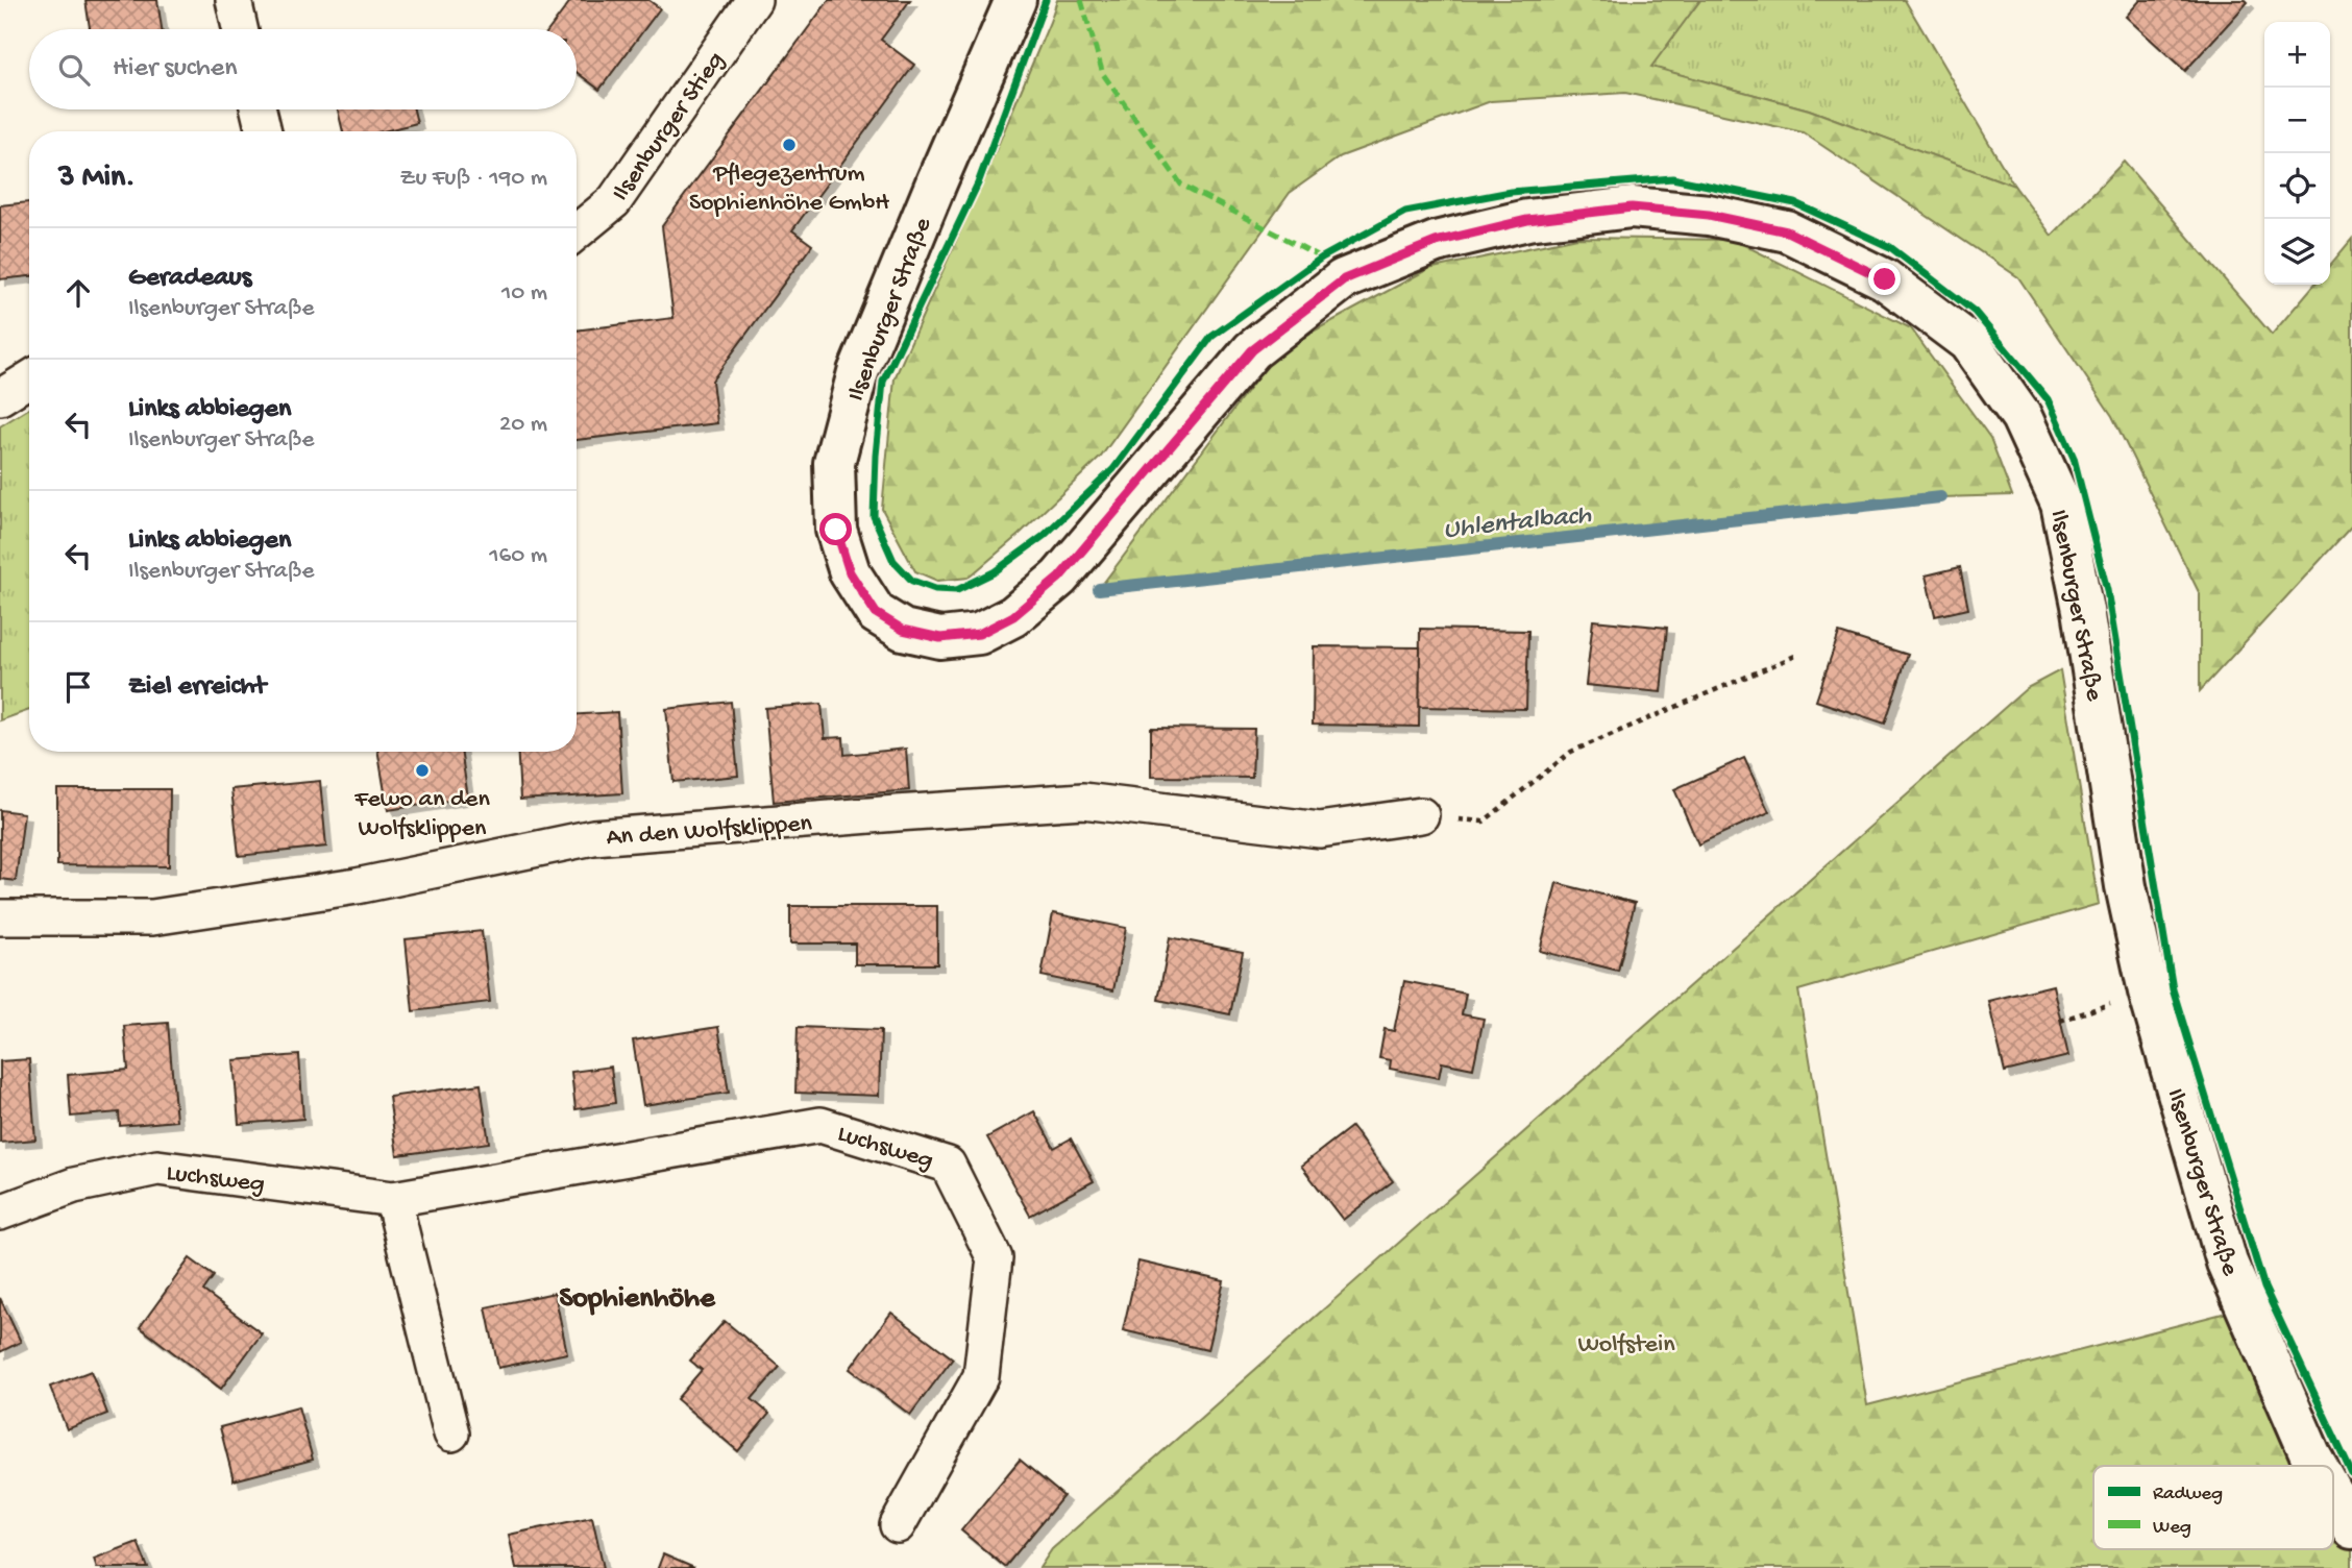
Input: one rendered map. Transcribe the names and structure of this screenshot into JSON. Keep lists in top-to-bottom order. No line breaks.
{"streets":{"main road":["Ilsenburger Straße"],"street":["Ilsenburger Stieg","An den Wolfsklippen","Luchsweg"]},"districts":["Sophienhöhe"],"water":["Uhlentalbach"],"parks":["Wolfstein"],"places":["Pflegezentrum Sophienhöhe GmbH","Fewo an den Wolfsklippen"],"legend":["Radweg","Weg"],"page":{"map_buttons":["+","−"],"search":"Hier suchen","heading":["3 Min.","Zu Fuß · 190 m"],"list":[["Geradeaus","Ilsenburger Straße","10 m"],["Links abbiegen","Ilsenburger Straße","20 m"],["Links abbiegen","Ilsenburger Straße","160 m"],"Ziel erreicht"]}}
